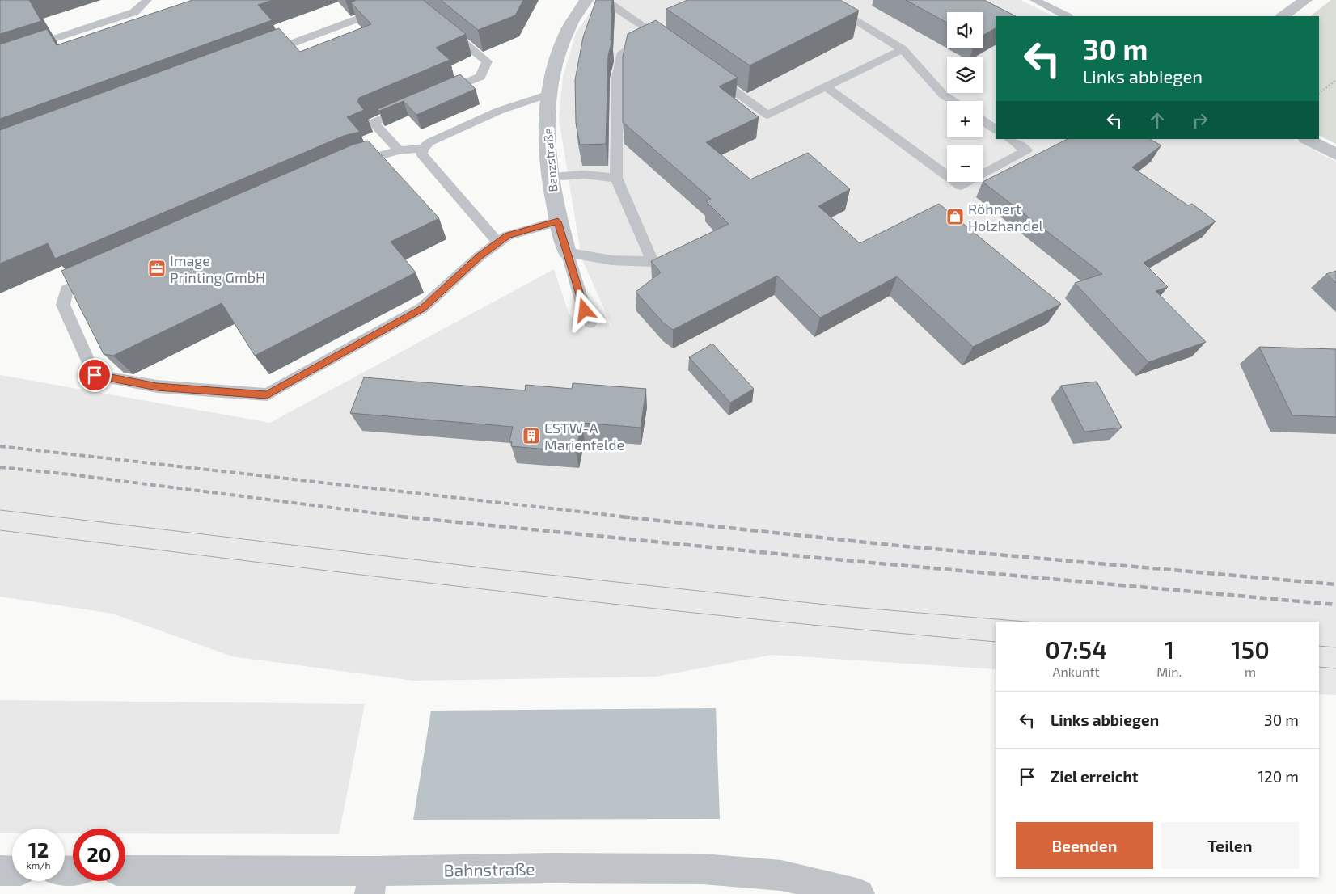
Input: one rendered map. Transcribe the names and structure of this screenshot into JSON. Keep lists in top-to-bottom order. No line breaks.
{"streets":{"street":["Benzstraße","Bahnstraße"]},"places":{"shop":["Röhnert Holzhandel"],"office":["Image Printing GmbH"],"building":["ESTW-A Marienfelde"]},"page":{"map_buttons":["+","−"],"turn":["30 m","Links abbiegen"],"eta":["07:54","Ankunft","1","Min.","150","m"],"list":[{"name":"Links abbiegen","value":"30 m"},{"name":"Ziel erreicht","value":"120 m"}],"buttons":["Beenden","Teilen"],"speed":"12 km/h","limit":"20"}}
